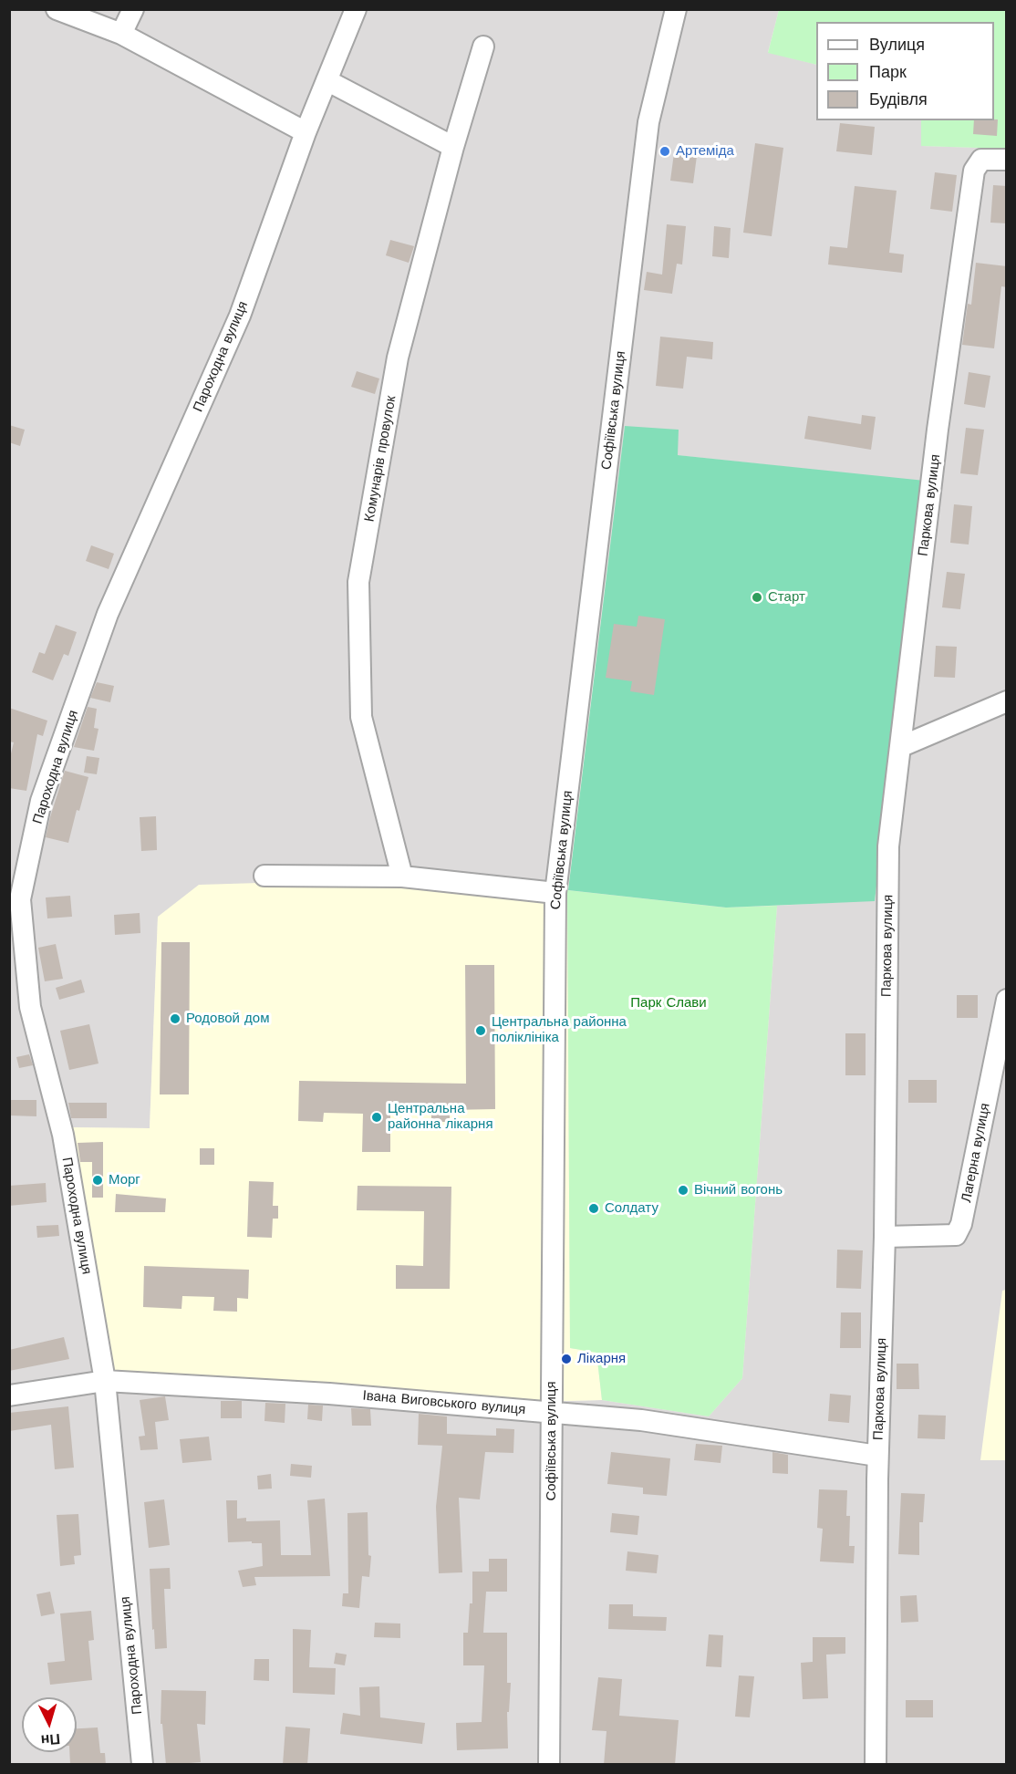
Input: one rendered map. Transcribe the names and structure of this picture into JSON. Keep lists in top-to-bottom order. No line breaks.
{"streets":{"street":["Пароходна вулиця","Софіївська вулиця","Комунарів провулок","Паркова вулиця","Лагерна вулиця","Івана Виговського вулиця"]},"crossings":[["Пароходна вулиця","Івана Виговського вулиця"],["Софіївська вулиця","Івана Виговського вулиця"],["Паркова вулиця","Лагерна вулиця"],["Паркова вулиця","Івана Виговського вулиця"]],"parks":["Парк Слави"],"places":["Артеміда","Старт","Родовой дом","Центральна районна поліклініка","Центральна районна лікарня","Морг","Вічний вогонь","Солдату","Лікарня"],"legend":["Вулиця","Парк","Будівля"],"north":"bottom"}
